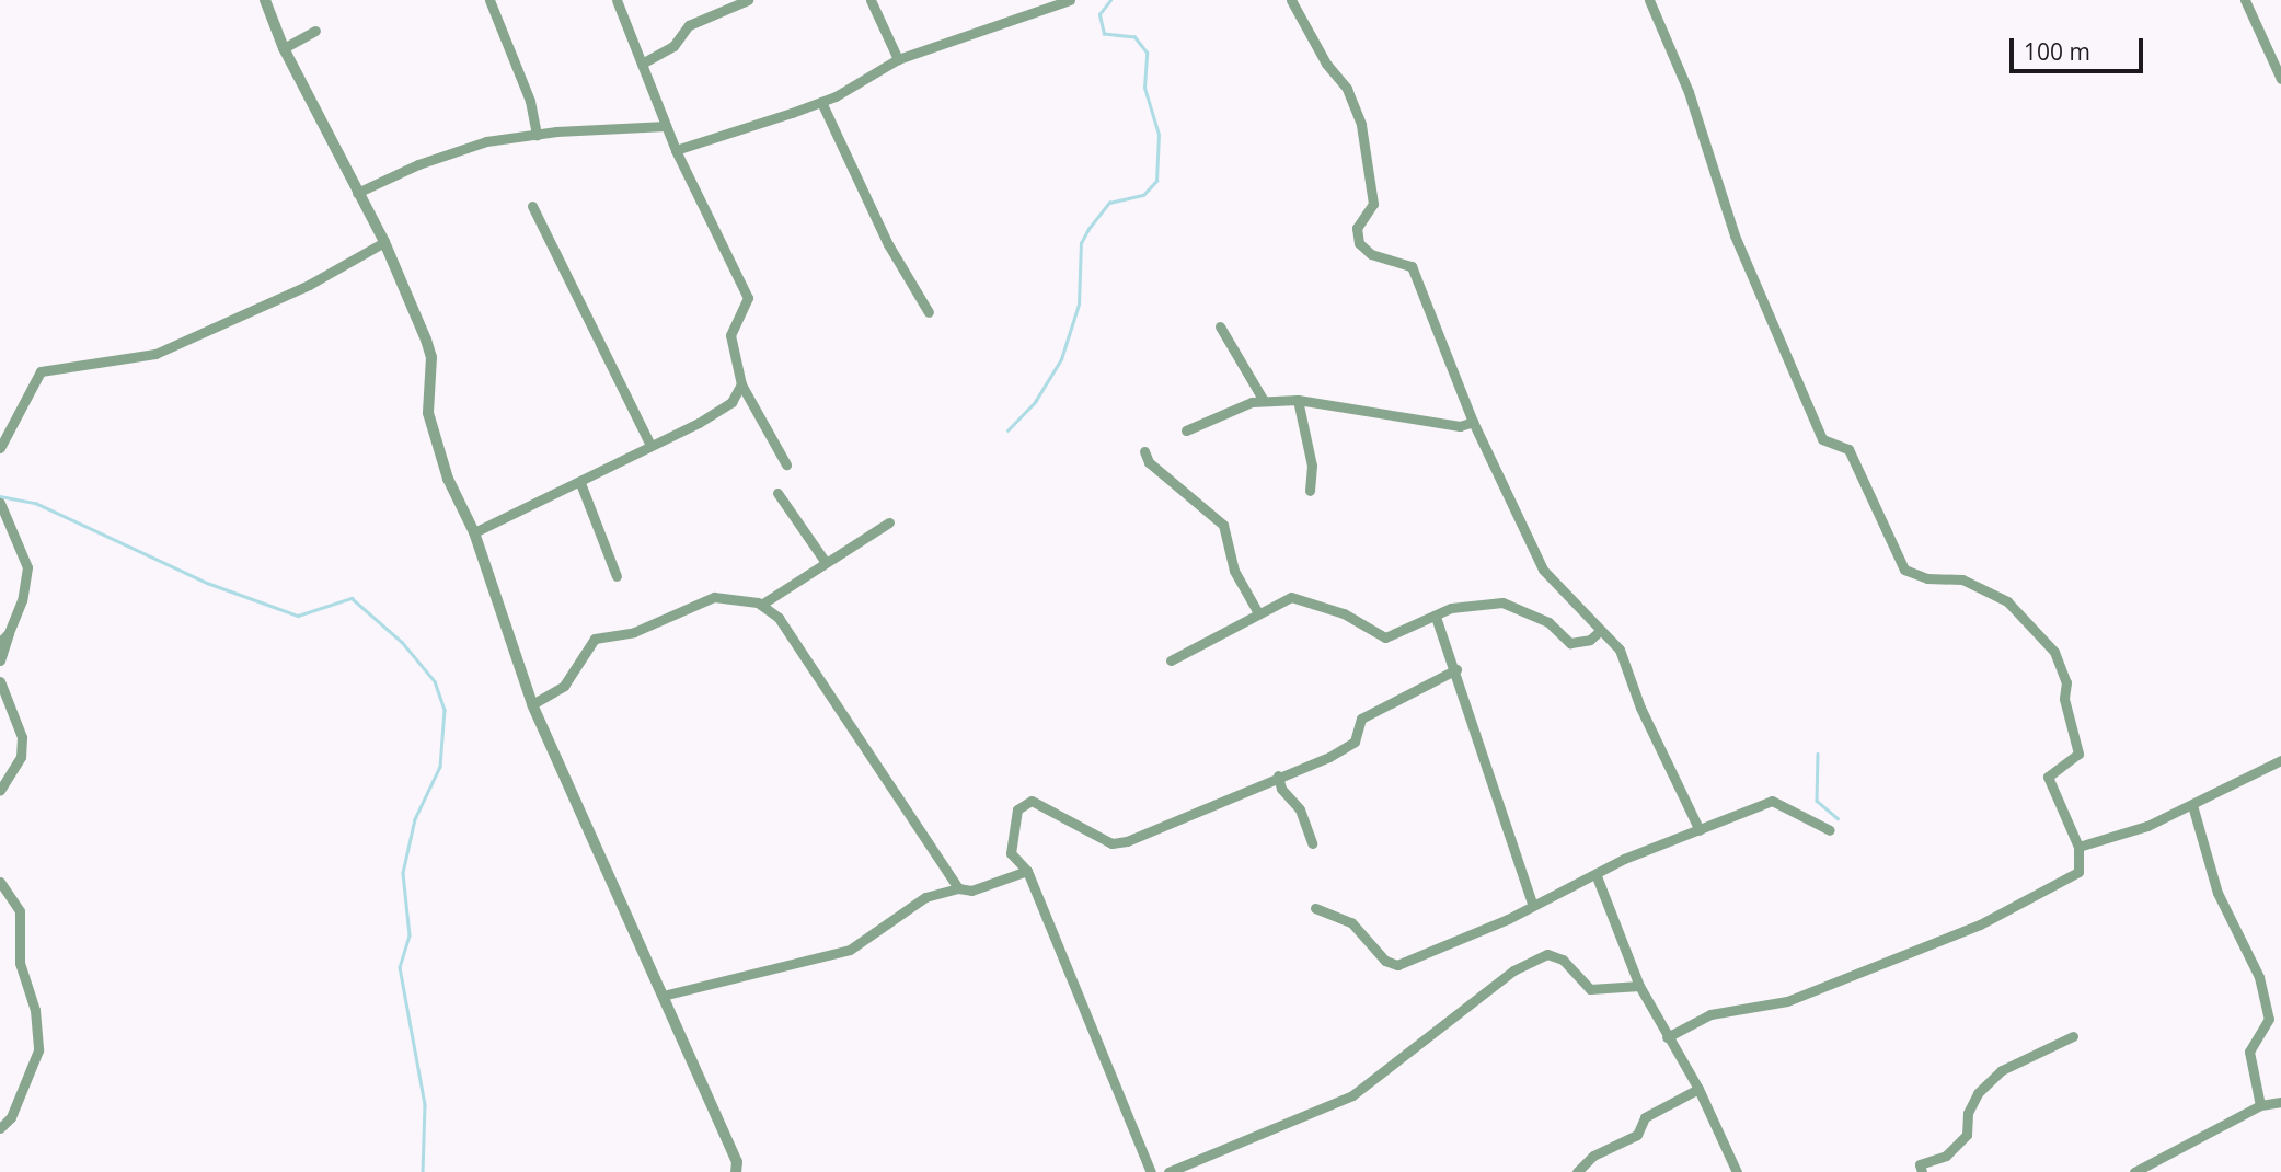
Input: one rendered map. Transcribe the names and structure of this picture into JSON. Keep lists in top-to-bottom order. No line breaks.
{"scale_bar":"100 m"}
